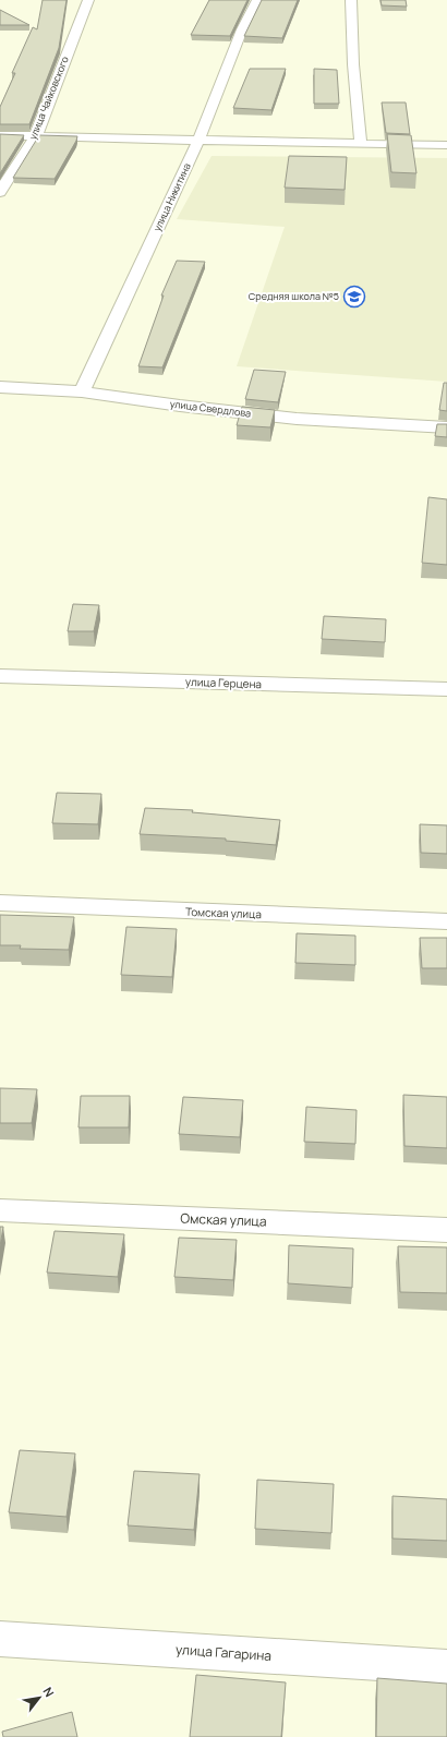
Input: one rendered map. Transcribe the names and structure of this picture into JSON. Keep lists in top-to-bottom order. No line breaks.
{"streets":{"street":["улица Чайковского","улица Никитина","улица Свердлова","улица Герцена","Томская улица","Омская улица","улица Гагарина"]},"crossings":[["улица Никитина","улица Свердлова"]],"places":{"school or university":["Средняя школа №5"]},"north":"top right"}
